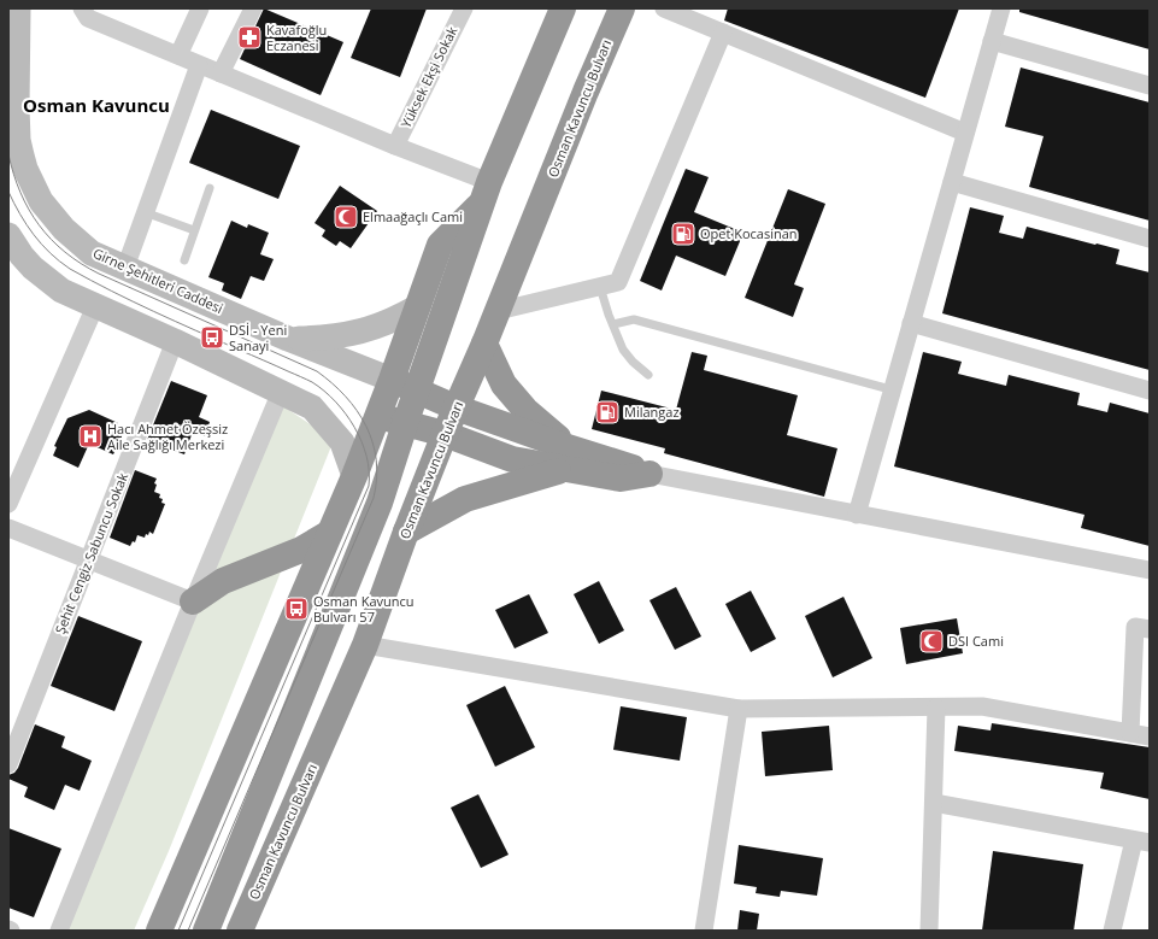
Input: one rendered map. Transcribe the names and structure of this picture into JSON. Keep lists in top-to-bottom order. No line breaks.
{"streets":{"highway":["Osman Kavuncu Bulvarı"],"street":["Yüksek Ekşi Sokak","Girne Şehitleri Caddesi","Şehit Cengiz Sabuncu Sokak"]},"districts":["Osman Kavuncu"],"places":{"pharmacy":["Kavafoğlu Eczanesi"],"mosque":["Elmaağaçlı Cami","DSI Cami"],"fuel station":["Opet Kocasinan","Milangaz"],"bus stop":["DSİ - Yeni Sanayi","Osman Kavuncu Bulvarı 57"],"hospital":["Hacı Ahmet Özeşsiz Aile Sağlığı Merkezi"]}}
